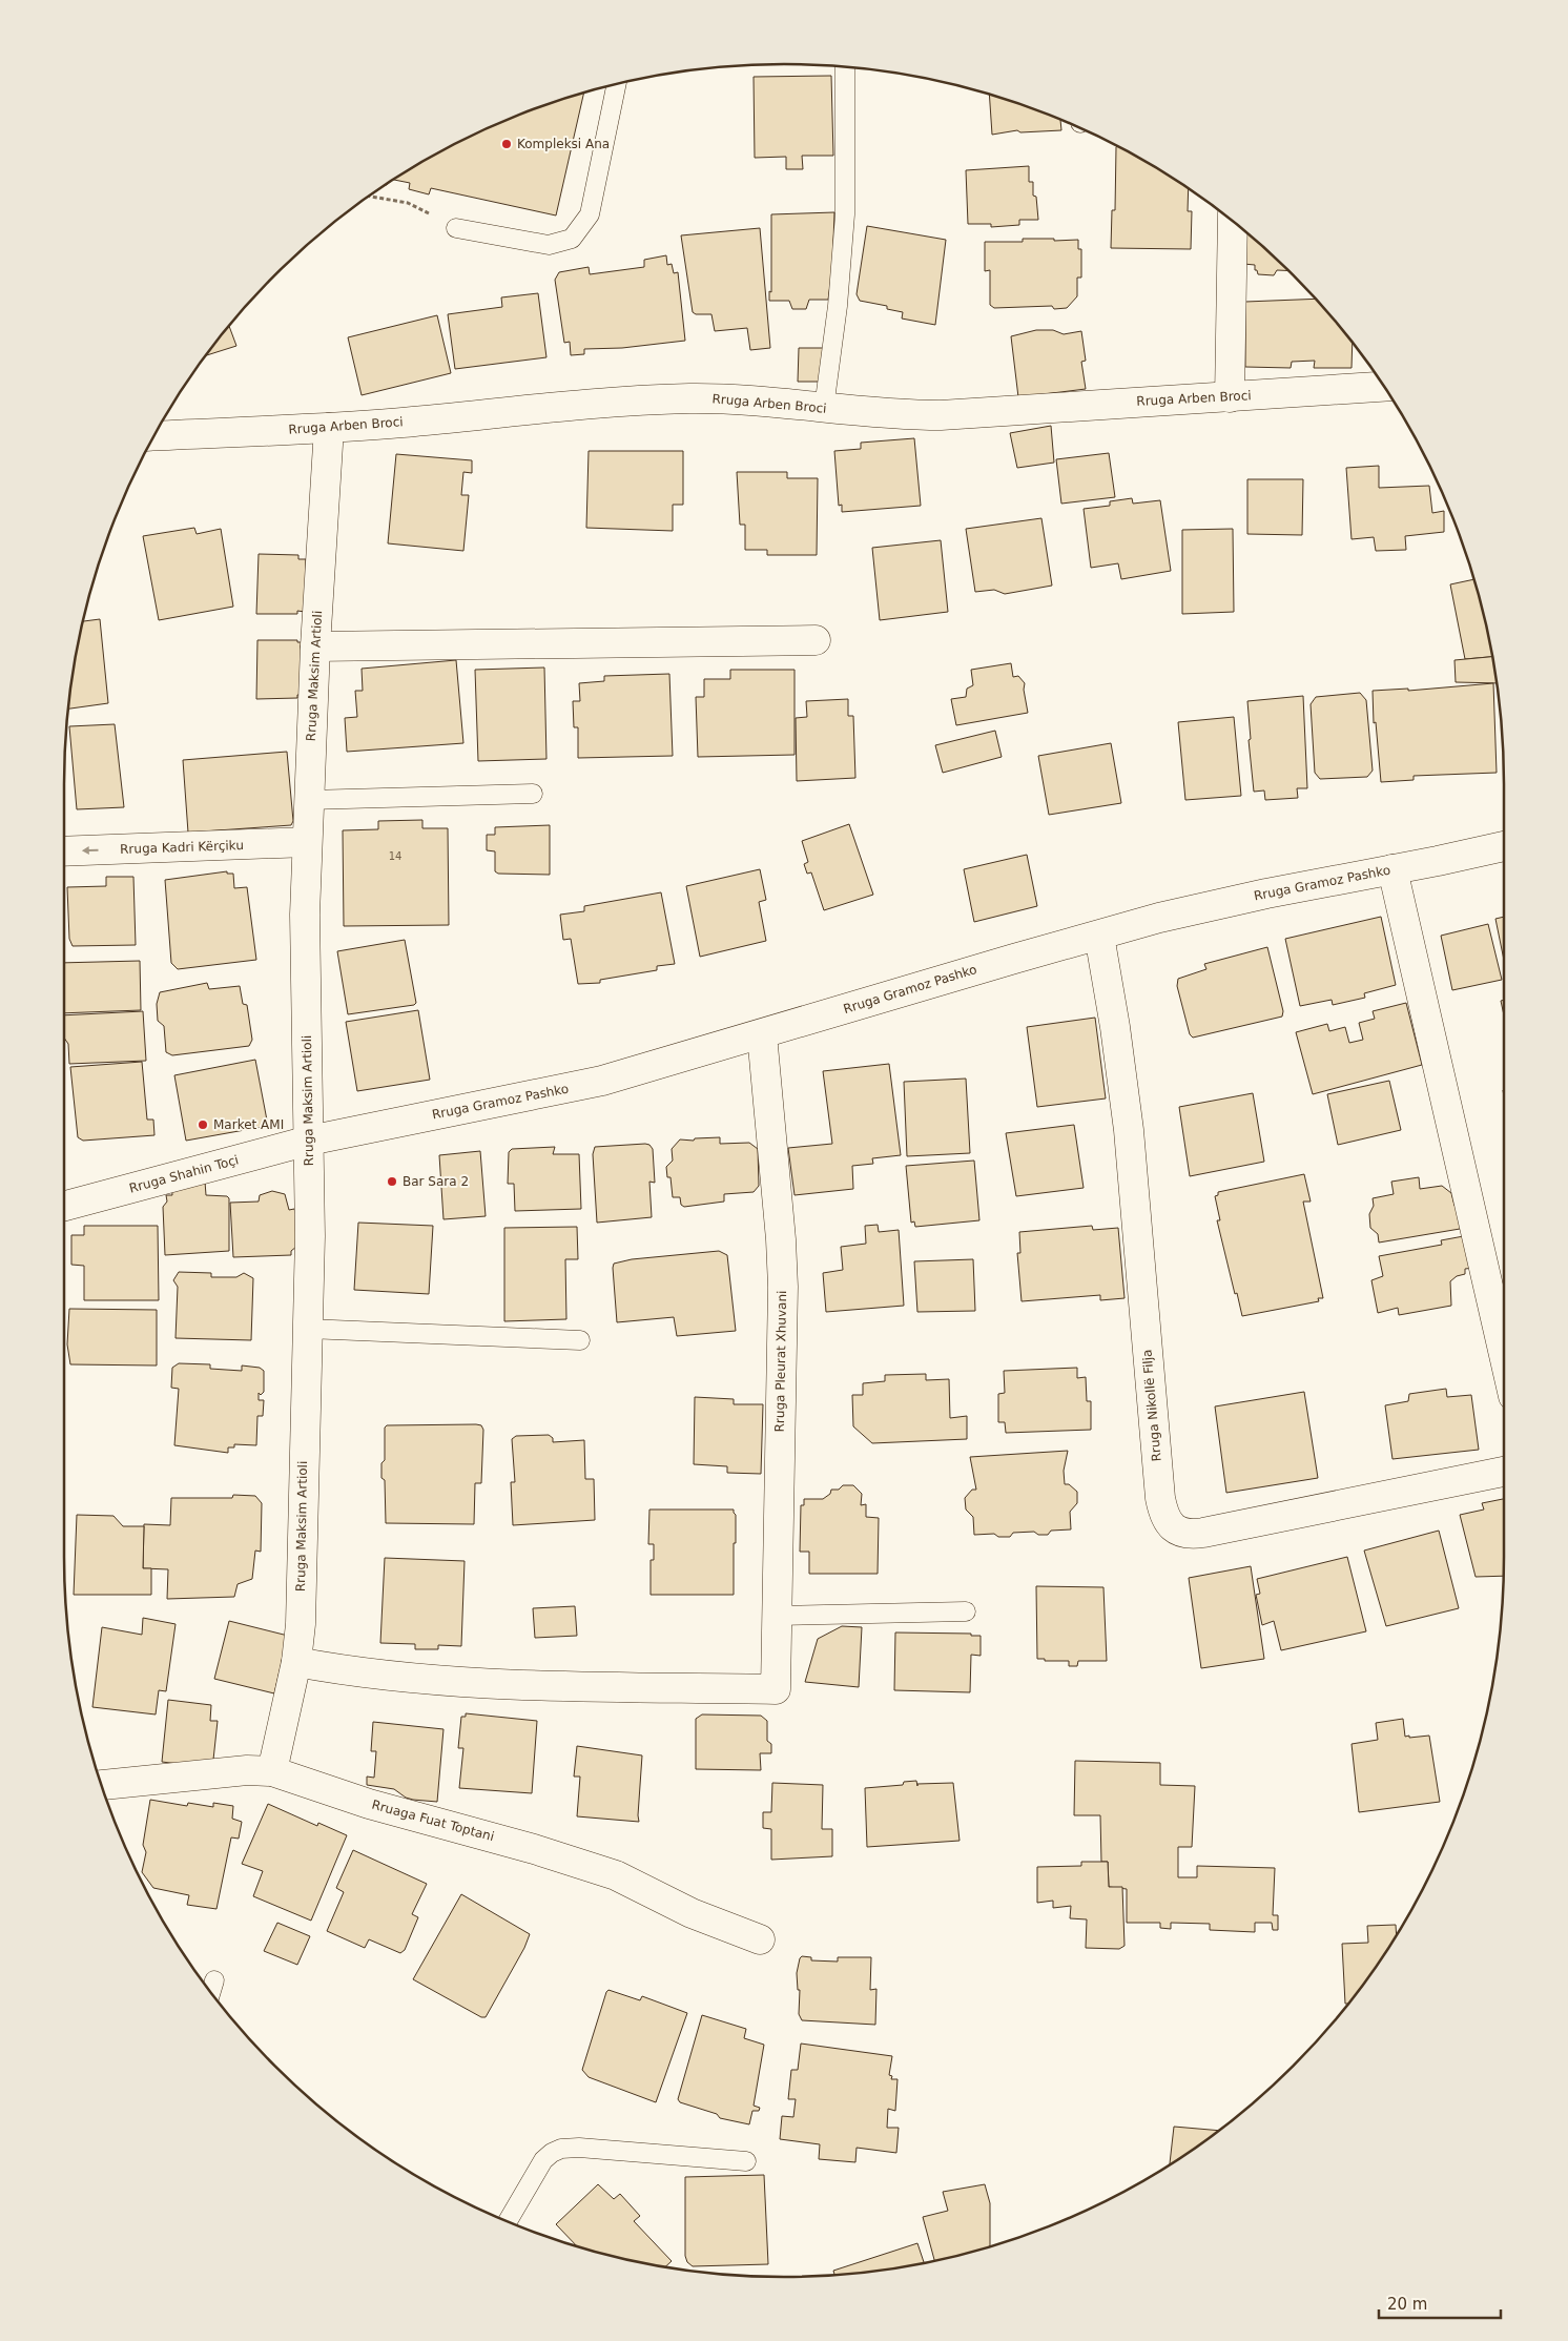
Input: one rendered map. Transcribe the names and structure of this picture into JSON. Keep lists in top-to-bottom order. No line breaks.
{"streets":{"street":["Rruga Arben Broci","Rruga Maksim Artioli","Rruga Kadri Kërçiku","Rruga Gramoz Pashko","Rruga Shahin Toçi","Rruga Pleurat Xhuvani","Rruga Nikollë Filja","Rruaga Fuat Toptani"]},"crossings":[["Rruga Arben Broci","Rruga Maksim Artioli"],["Rruga Maksim Artioli","Rruga Kadri Kërçiku"],["Rruga Maksim Artioli","Rruga Gramoz Pashko"],["Rruga Maksim Artioli","Rruga Shahin Toçi"],["Rruga Maksim Artioli","Rruga Pleurat Xhuvani"],["Rruga Maksim Artioli","Rruaga Fuat Toptani"],["Rruga Gramoz Pashko","Rruga Shahin Toçi"],["Rruga Gramoz Pashko","Rruga Pleurat Xhuvani"],["Rruga Gramoz Pashko","Rruga Nikollë Filja"]],"one_way":["Rruga Kadri Kërçiku"],"places":["Kompleksi Ana","Market AMI","Bar Sara 2"],"house_numbers":["14"],"scale_bar":"20 m"}
